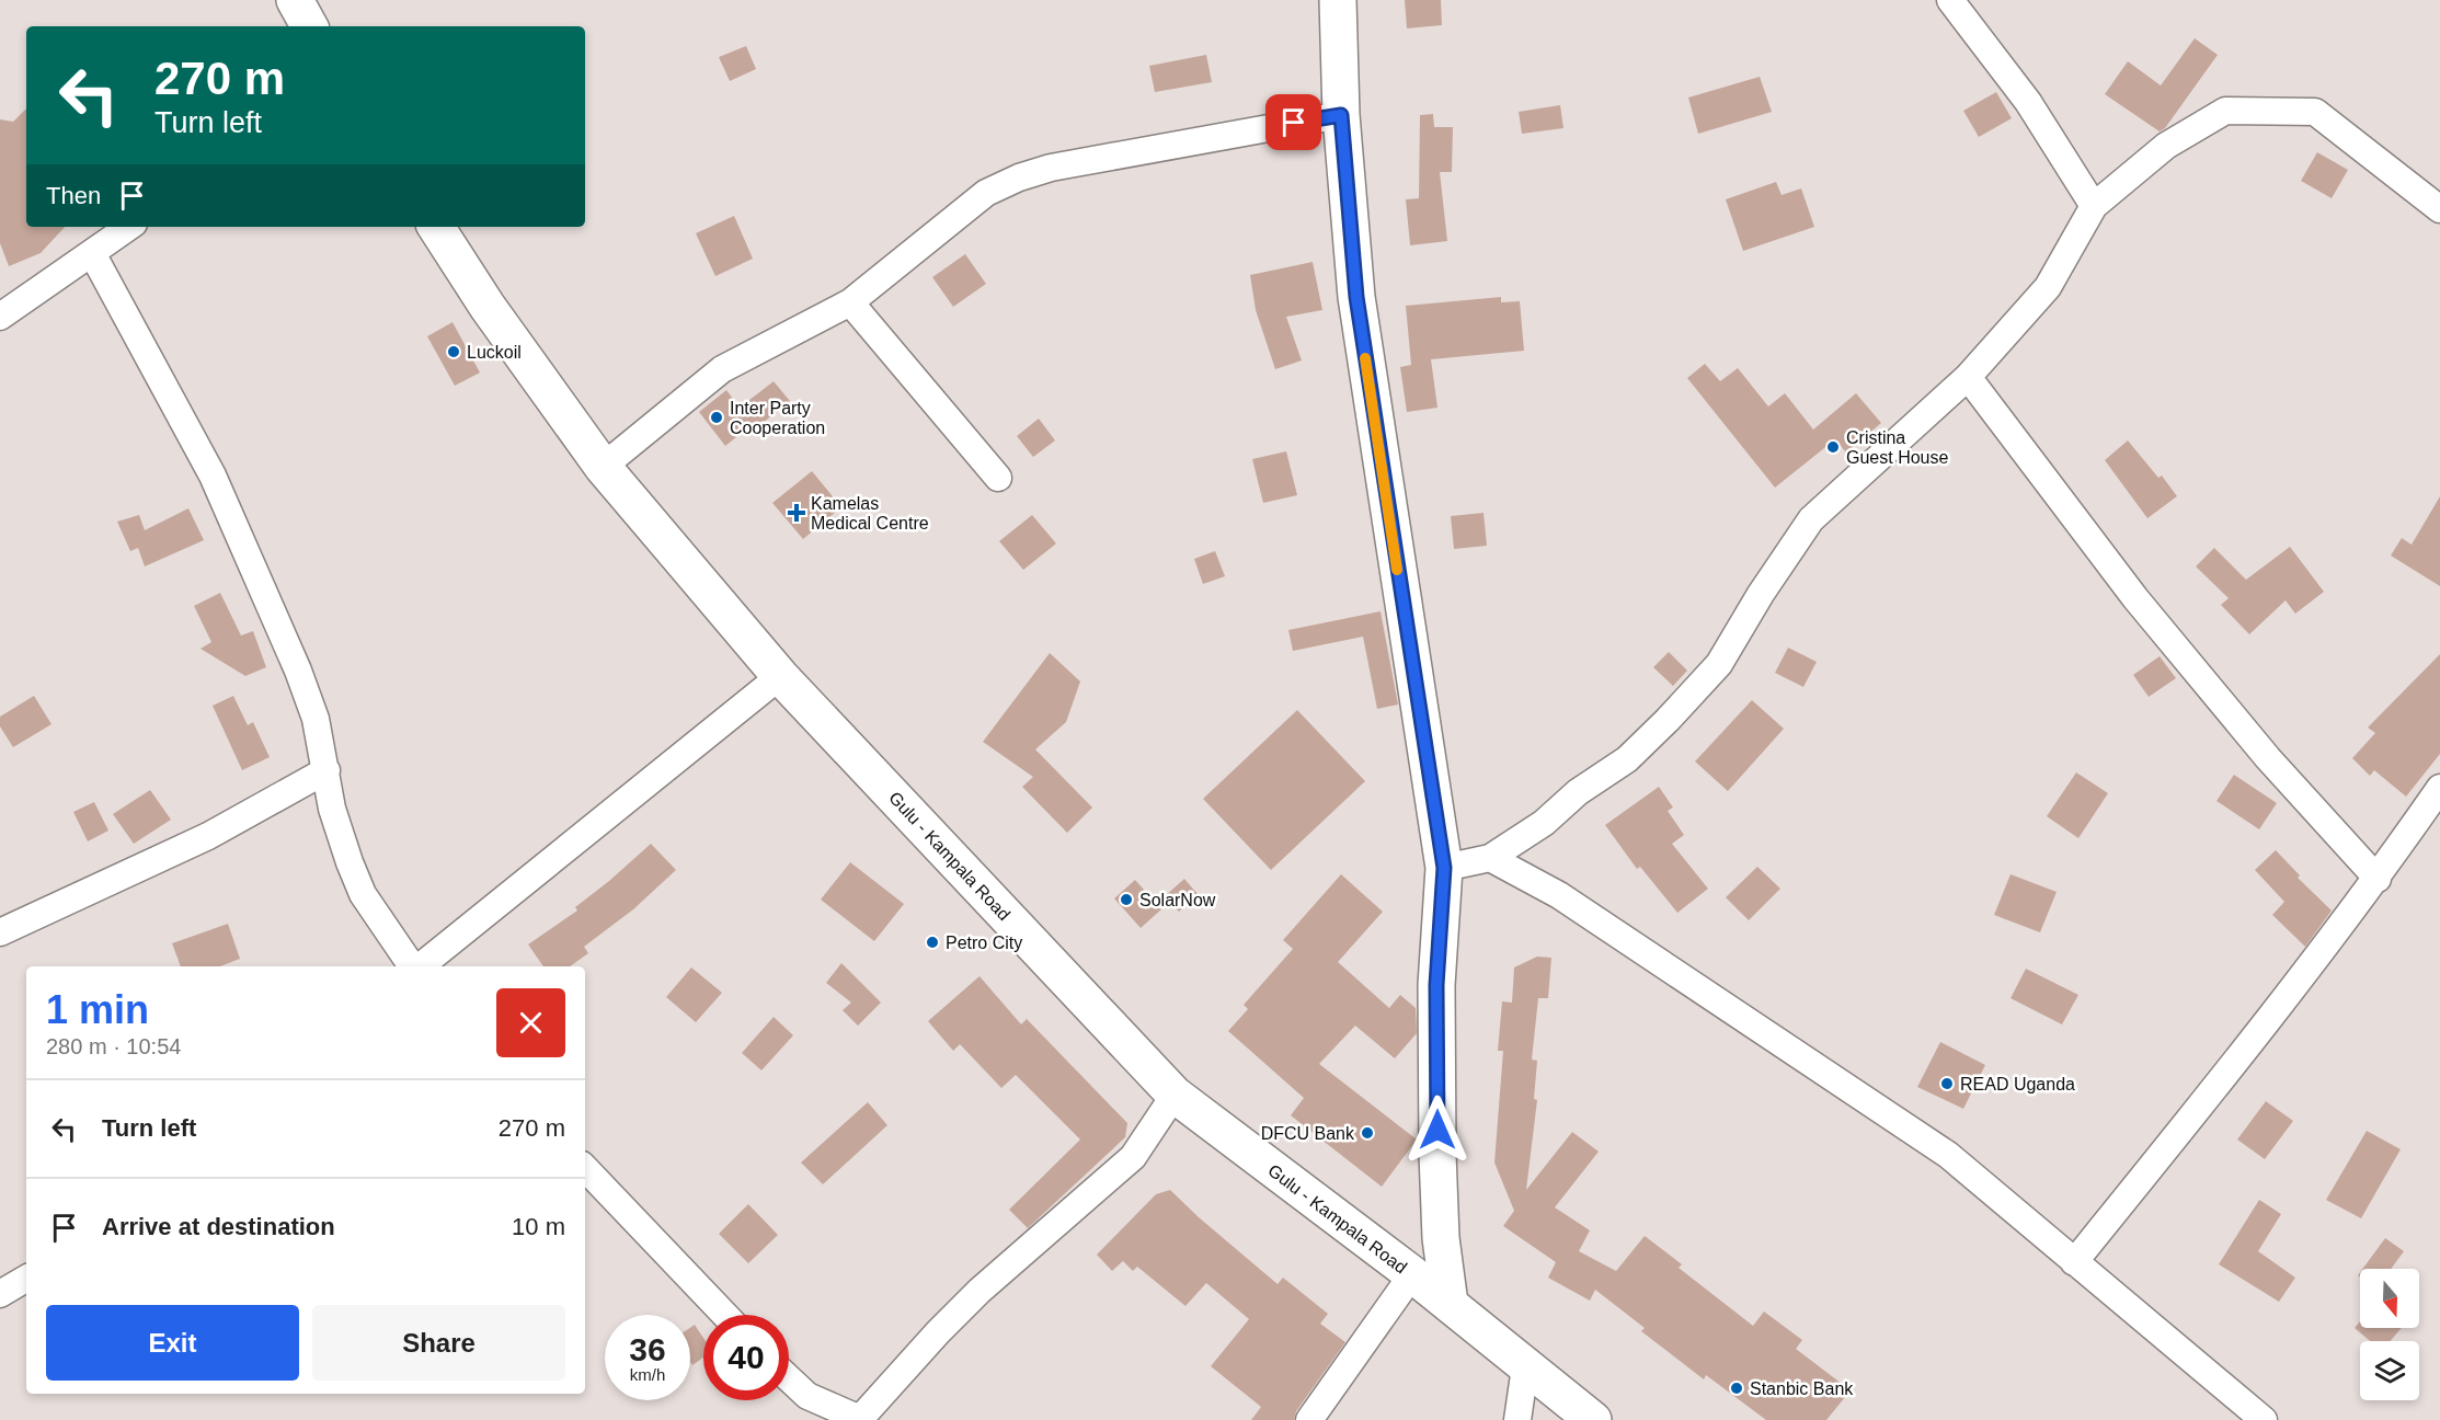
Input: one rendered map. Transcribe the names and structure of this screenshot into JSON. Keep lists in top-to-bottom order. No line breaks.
{"streets":{"main road":["Gulu - Kampala Road"]},"places":{"other":["Luckoil","Inter Party Cooperation","Cristina Guest House","SolarNow","Petro City","READ Uganda","DFCU Bank","Stanbic Bank"],"health":["Kamelas Medical Centre"]},"north":"bottom","page":{"turn":["270 m","Turn left"],"then":"Then","heading":["1 min","280 m · 10:54"],"list":[{"name":"Turn left","value":"270 m"},{"name":"Arrive at destination","value":"10 m"}],"buttons":["Exit","Share"],"speed":"36 km/h","limit":"40"}}
